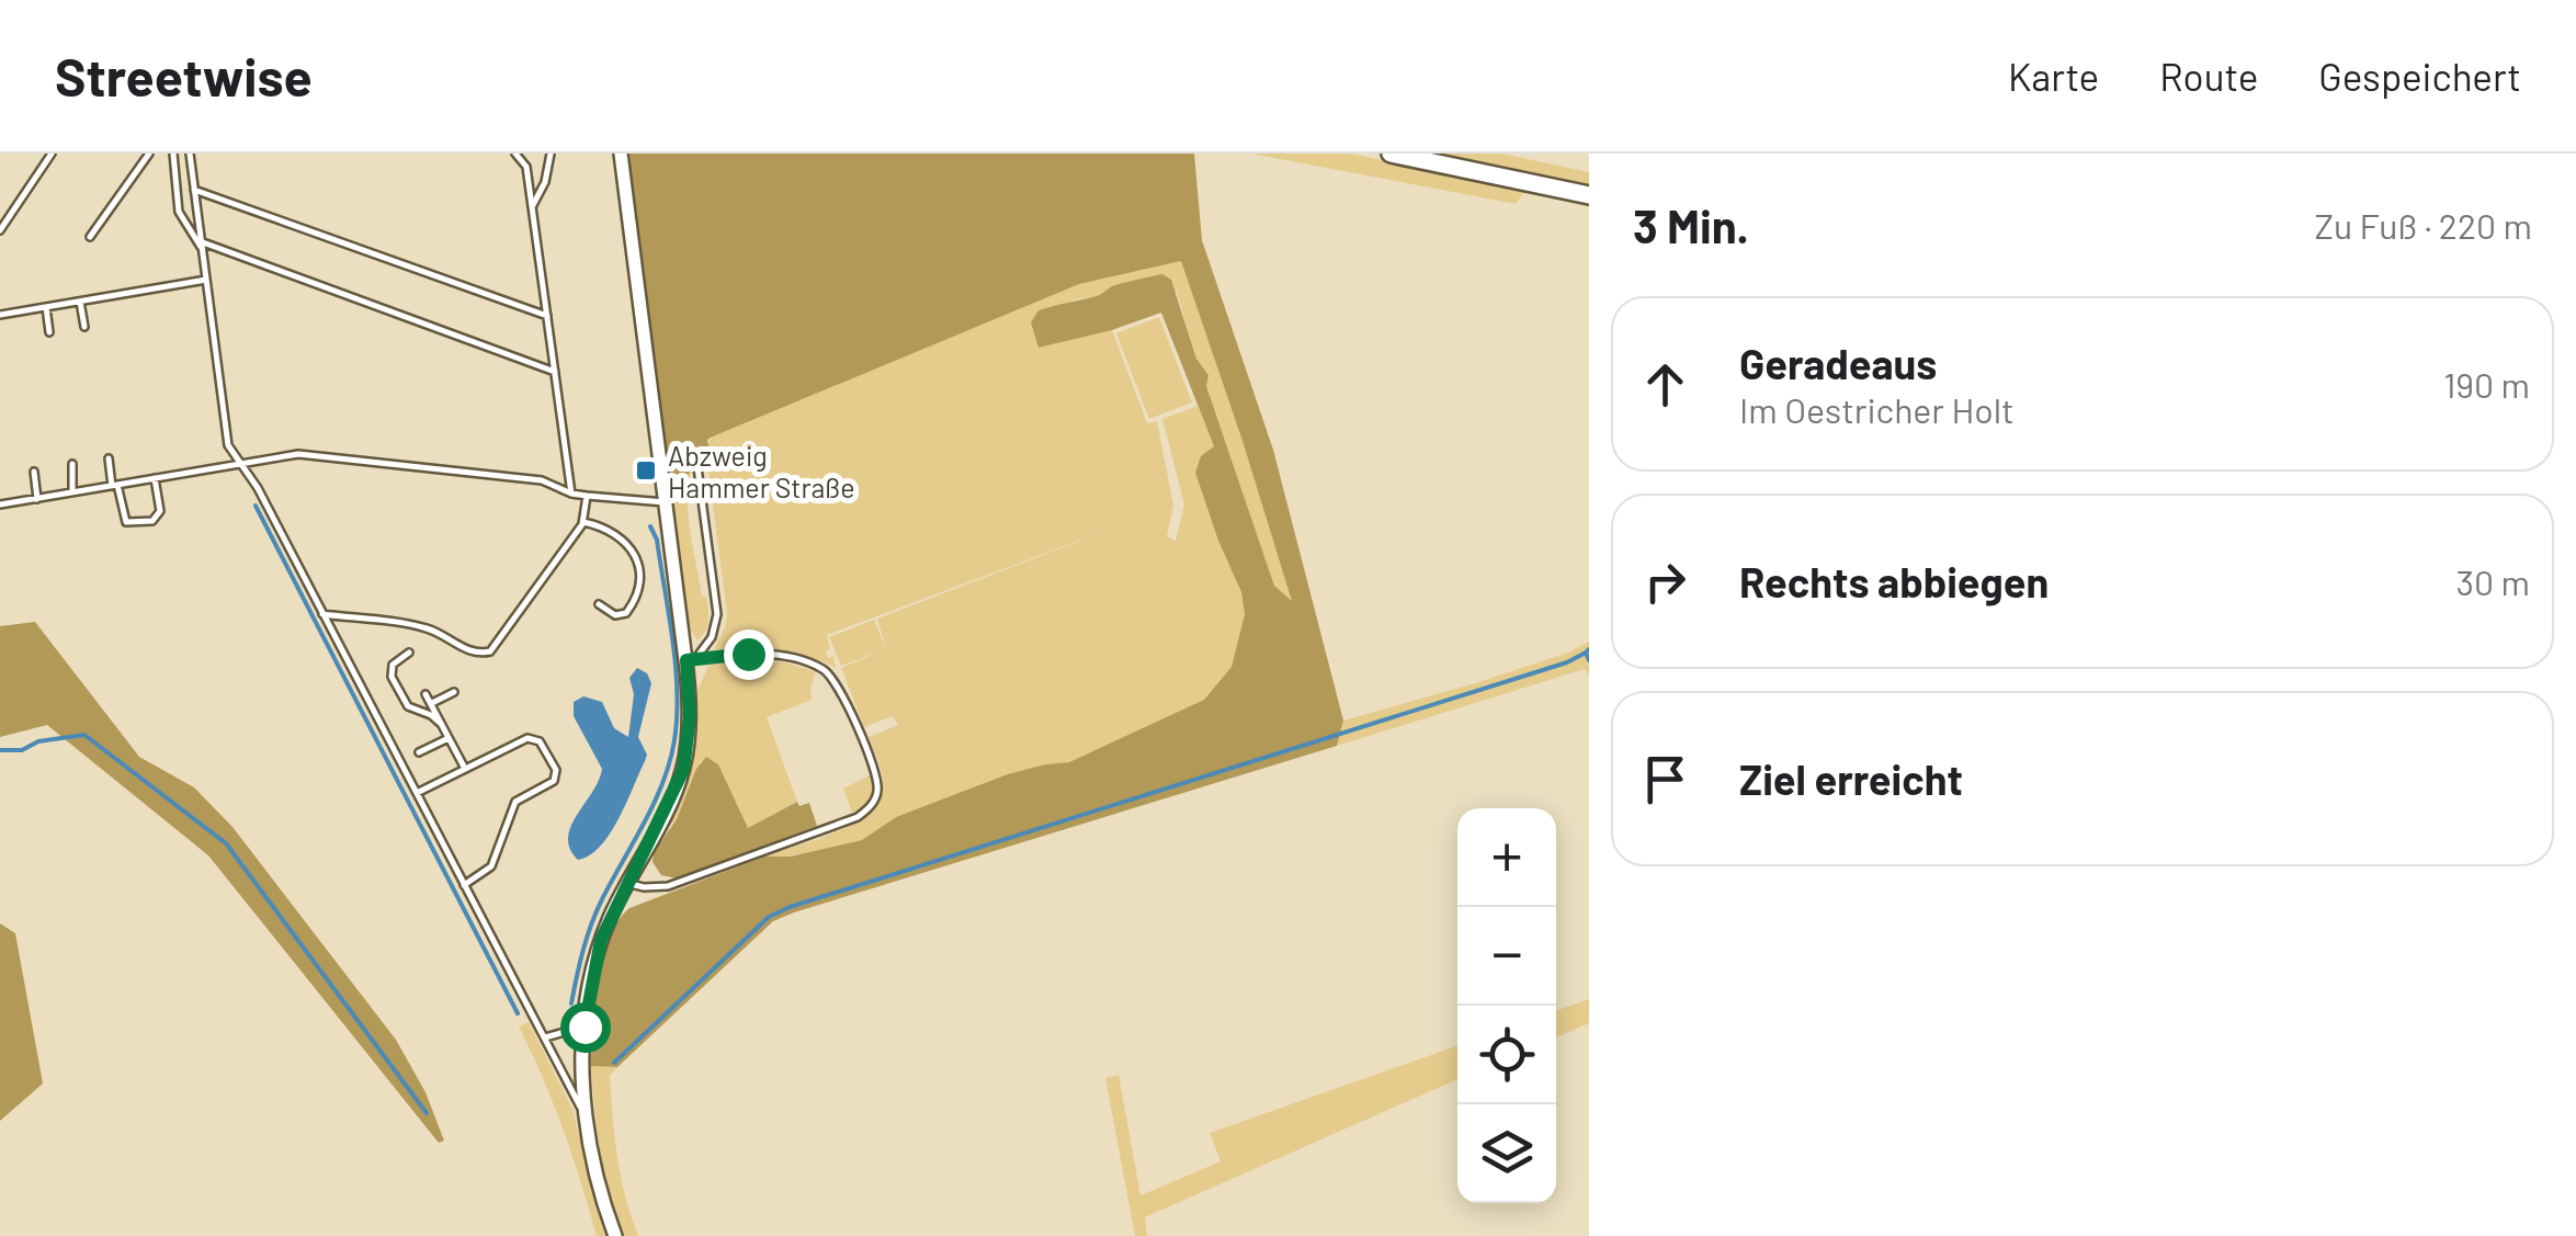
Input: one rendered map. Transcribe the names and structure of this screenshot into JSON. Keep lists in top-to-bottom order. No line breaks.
{"places":{"transit":["Abzweig Hammer Straße"]},"page":{"header":"Streetwise","nav":["Karte","Route","Gespeichert"],"heading":["3 Min.","Zu Fuß · 220 m"],"list":[["Geradeaus","Im Oestricher Holt","190 m"],["Rechts abbiegen","30 m"],"Ziel erreicht"],"map_buttons":["+","−"]}}
